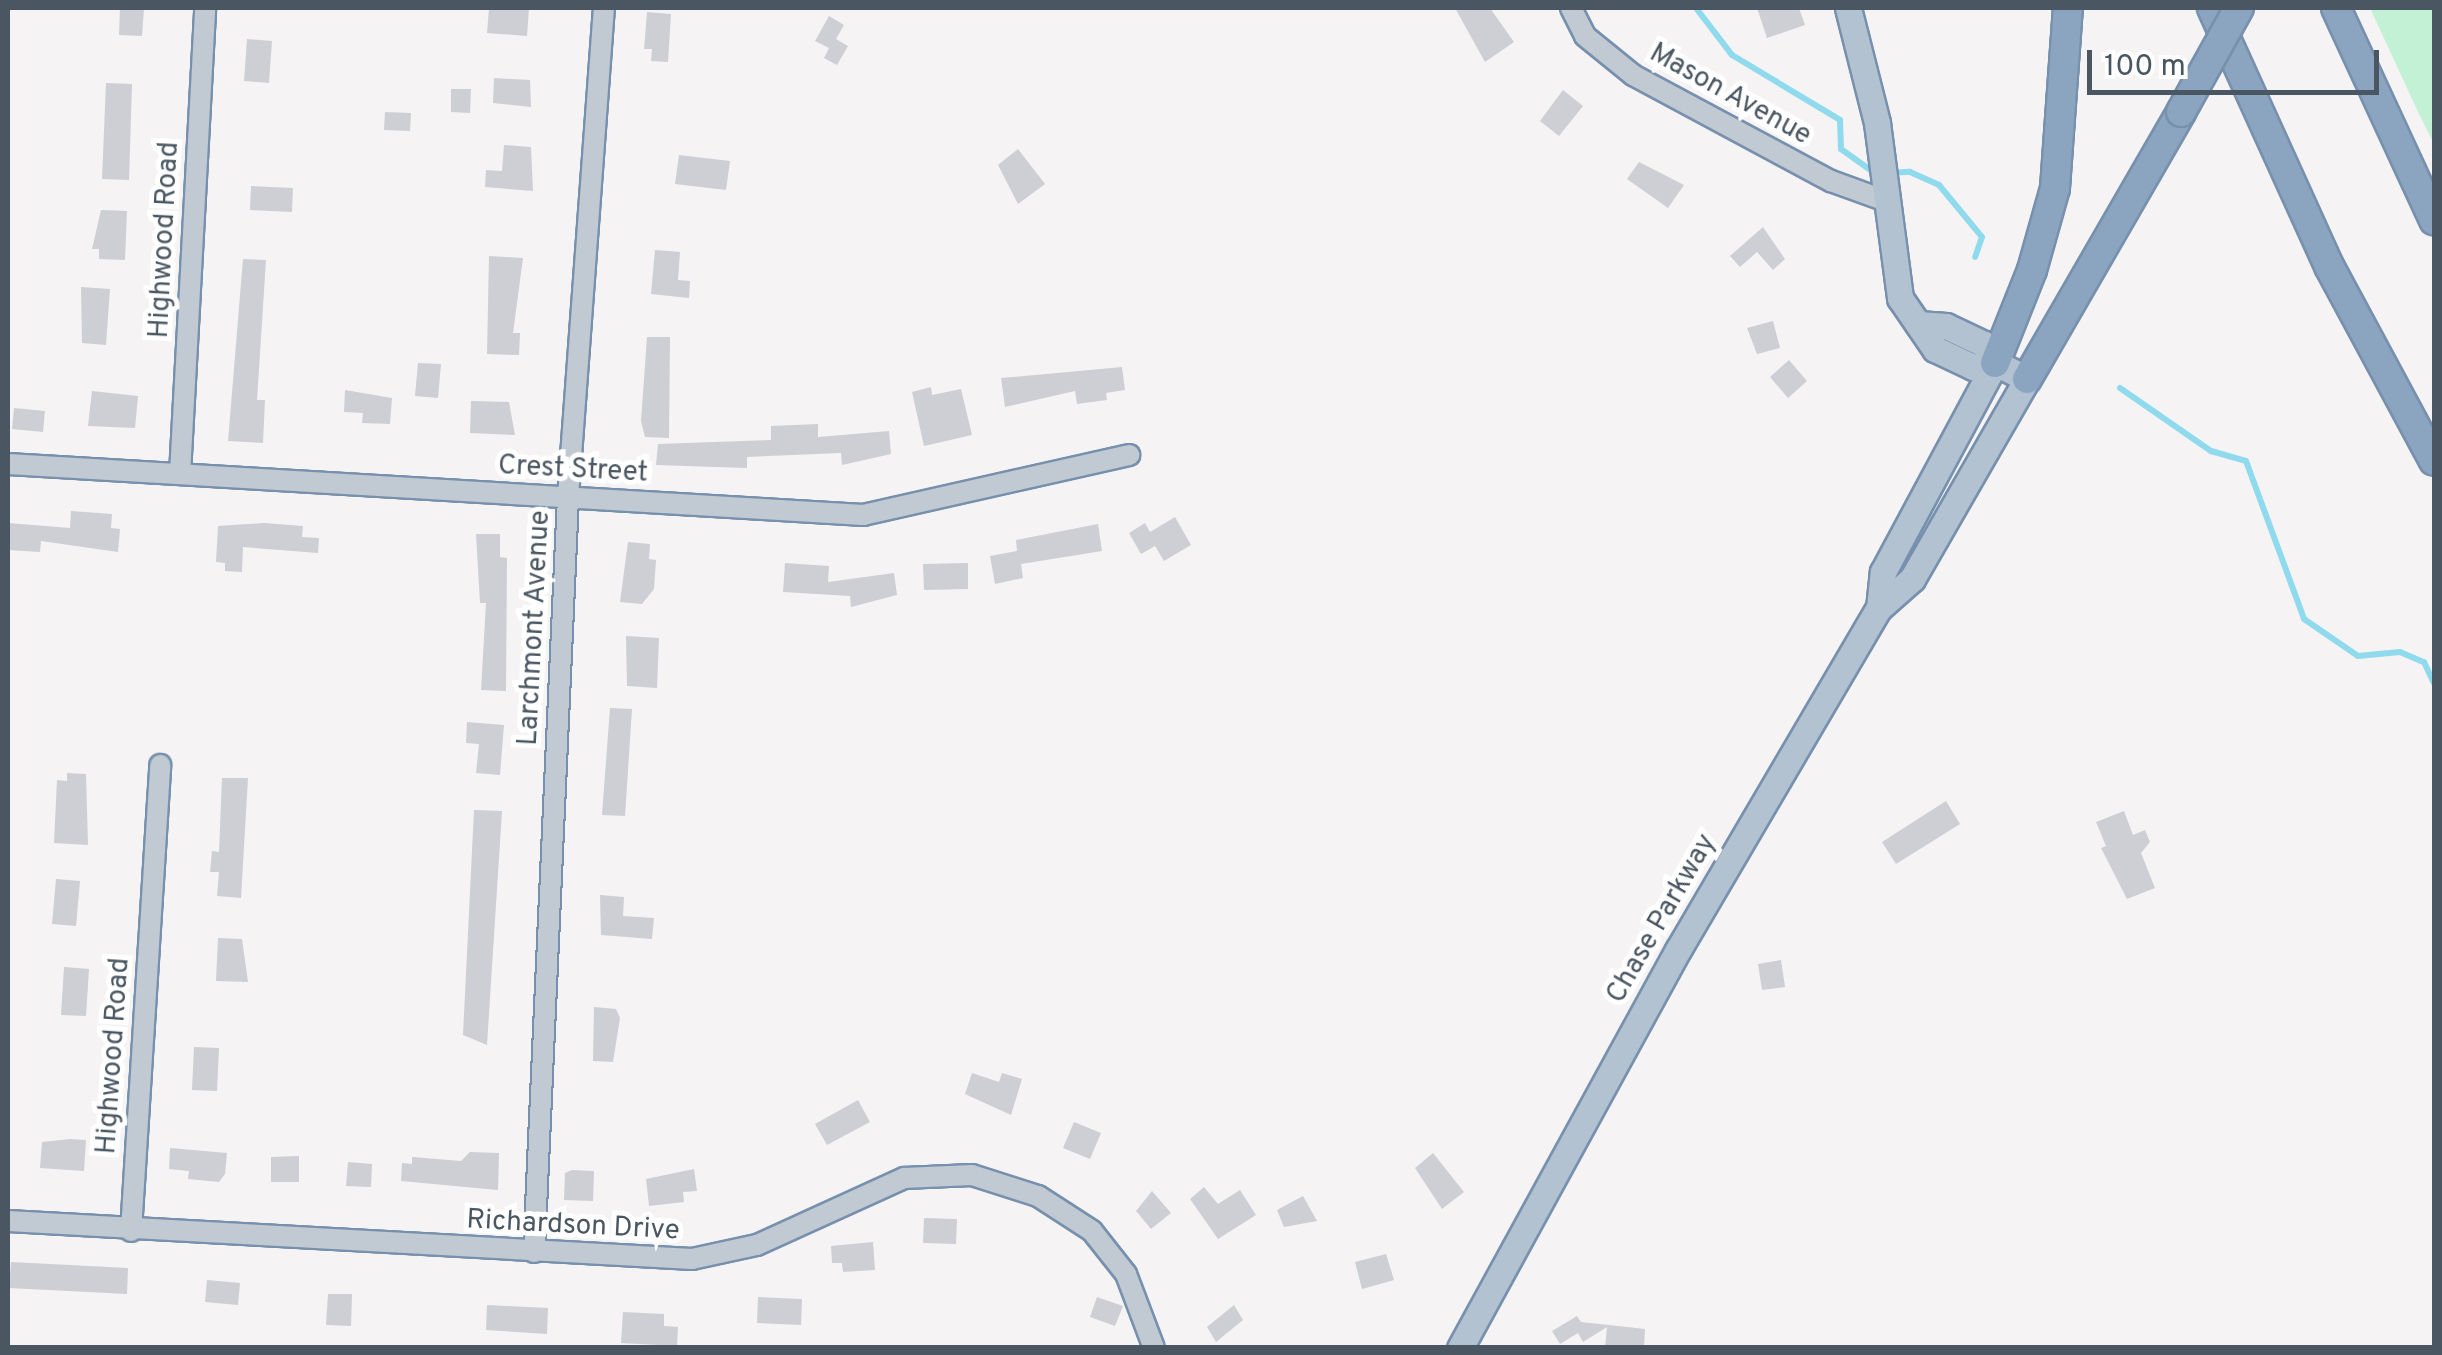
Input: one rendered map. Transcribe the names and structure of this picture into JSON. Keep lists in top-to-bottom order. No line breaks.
{"streets":{"main road":["Chase Parkway"],"street":["Mason Avenue","Highwood Road","Crest Street","Larchmont Avenue","Richardson Drive"]},"crossings":[["Highwood Road","Crest Street"],["Highwood Road","Richardson Drive"],["Crest Street","Larchmont Avenue"],["Larchmont Avenue","Richardson Drive"]],"scale_bar":"100 m"}
